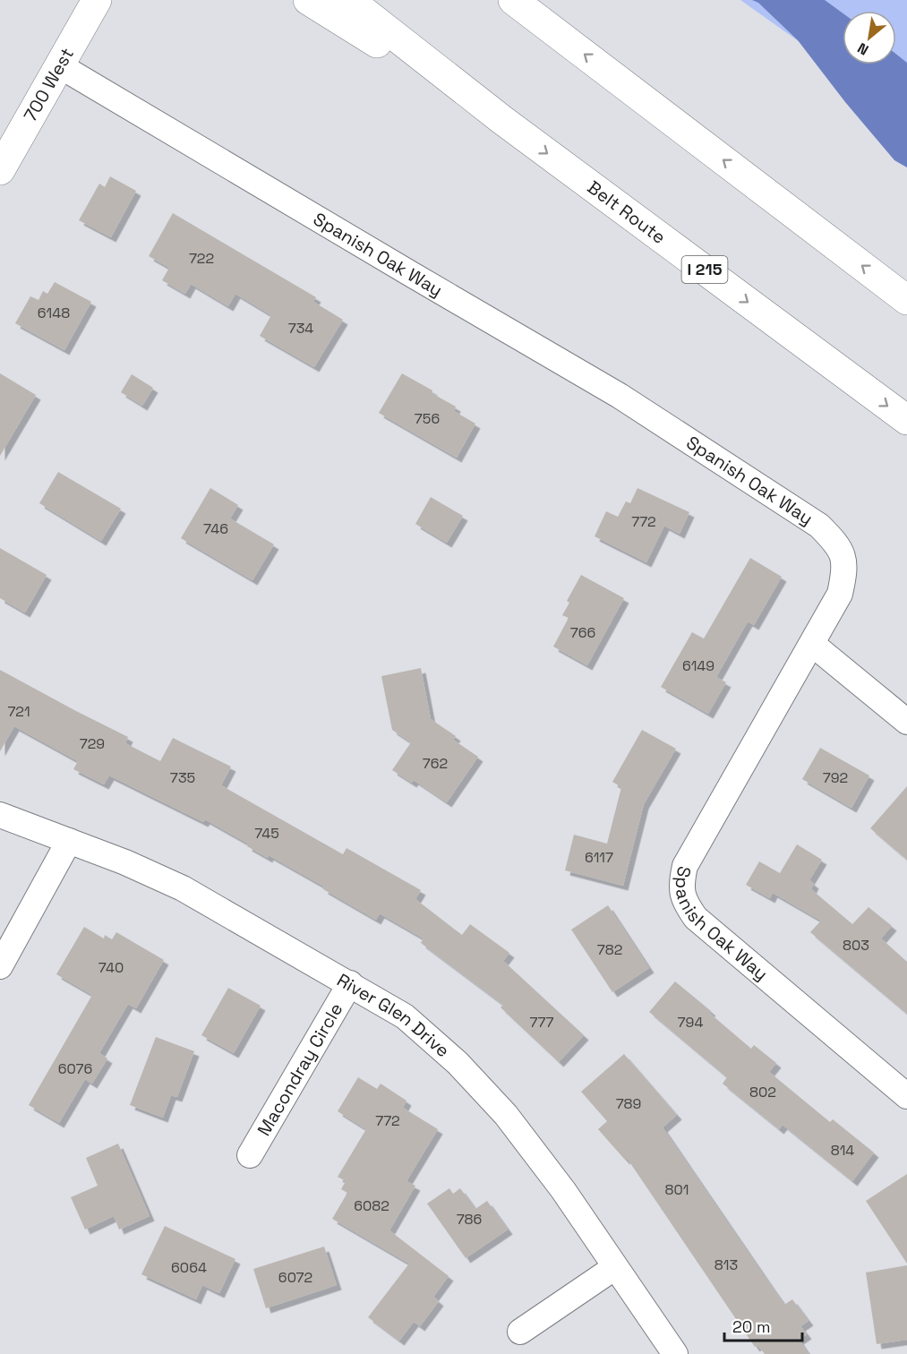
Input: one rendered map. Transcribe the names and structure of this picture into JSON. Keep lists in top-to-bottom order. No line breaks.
{"streets":{"main road":["700 West","Belt Route","I 215"],"street":["Spanish Oak Way","River Glen Drive","Macondray Circle"]},"crossings":[["700 West","Spanish Oak Way"],["River Glen Drive","Macondray Circle"]],"house_numbers":["722","6148","734","756","772","746","766","6149","721","729","762","735","792","745","6117","803","782","740","777","794","6076","802","789","772","814","801","6082","786","813","6064","6072"],"scale_bar":"20 m","north":"bottom left"}
